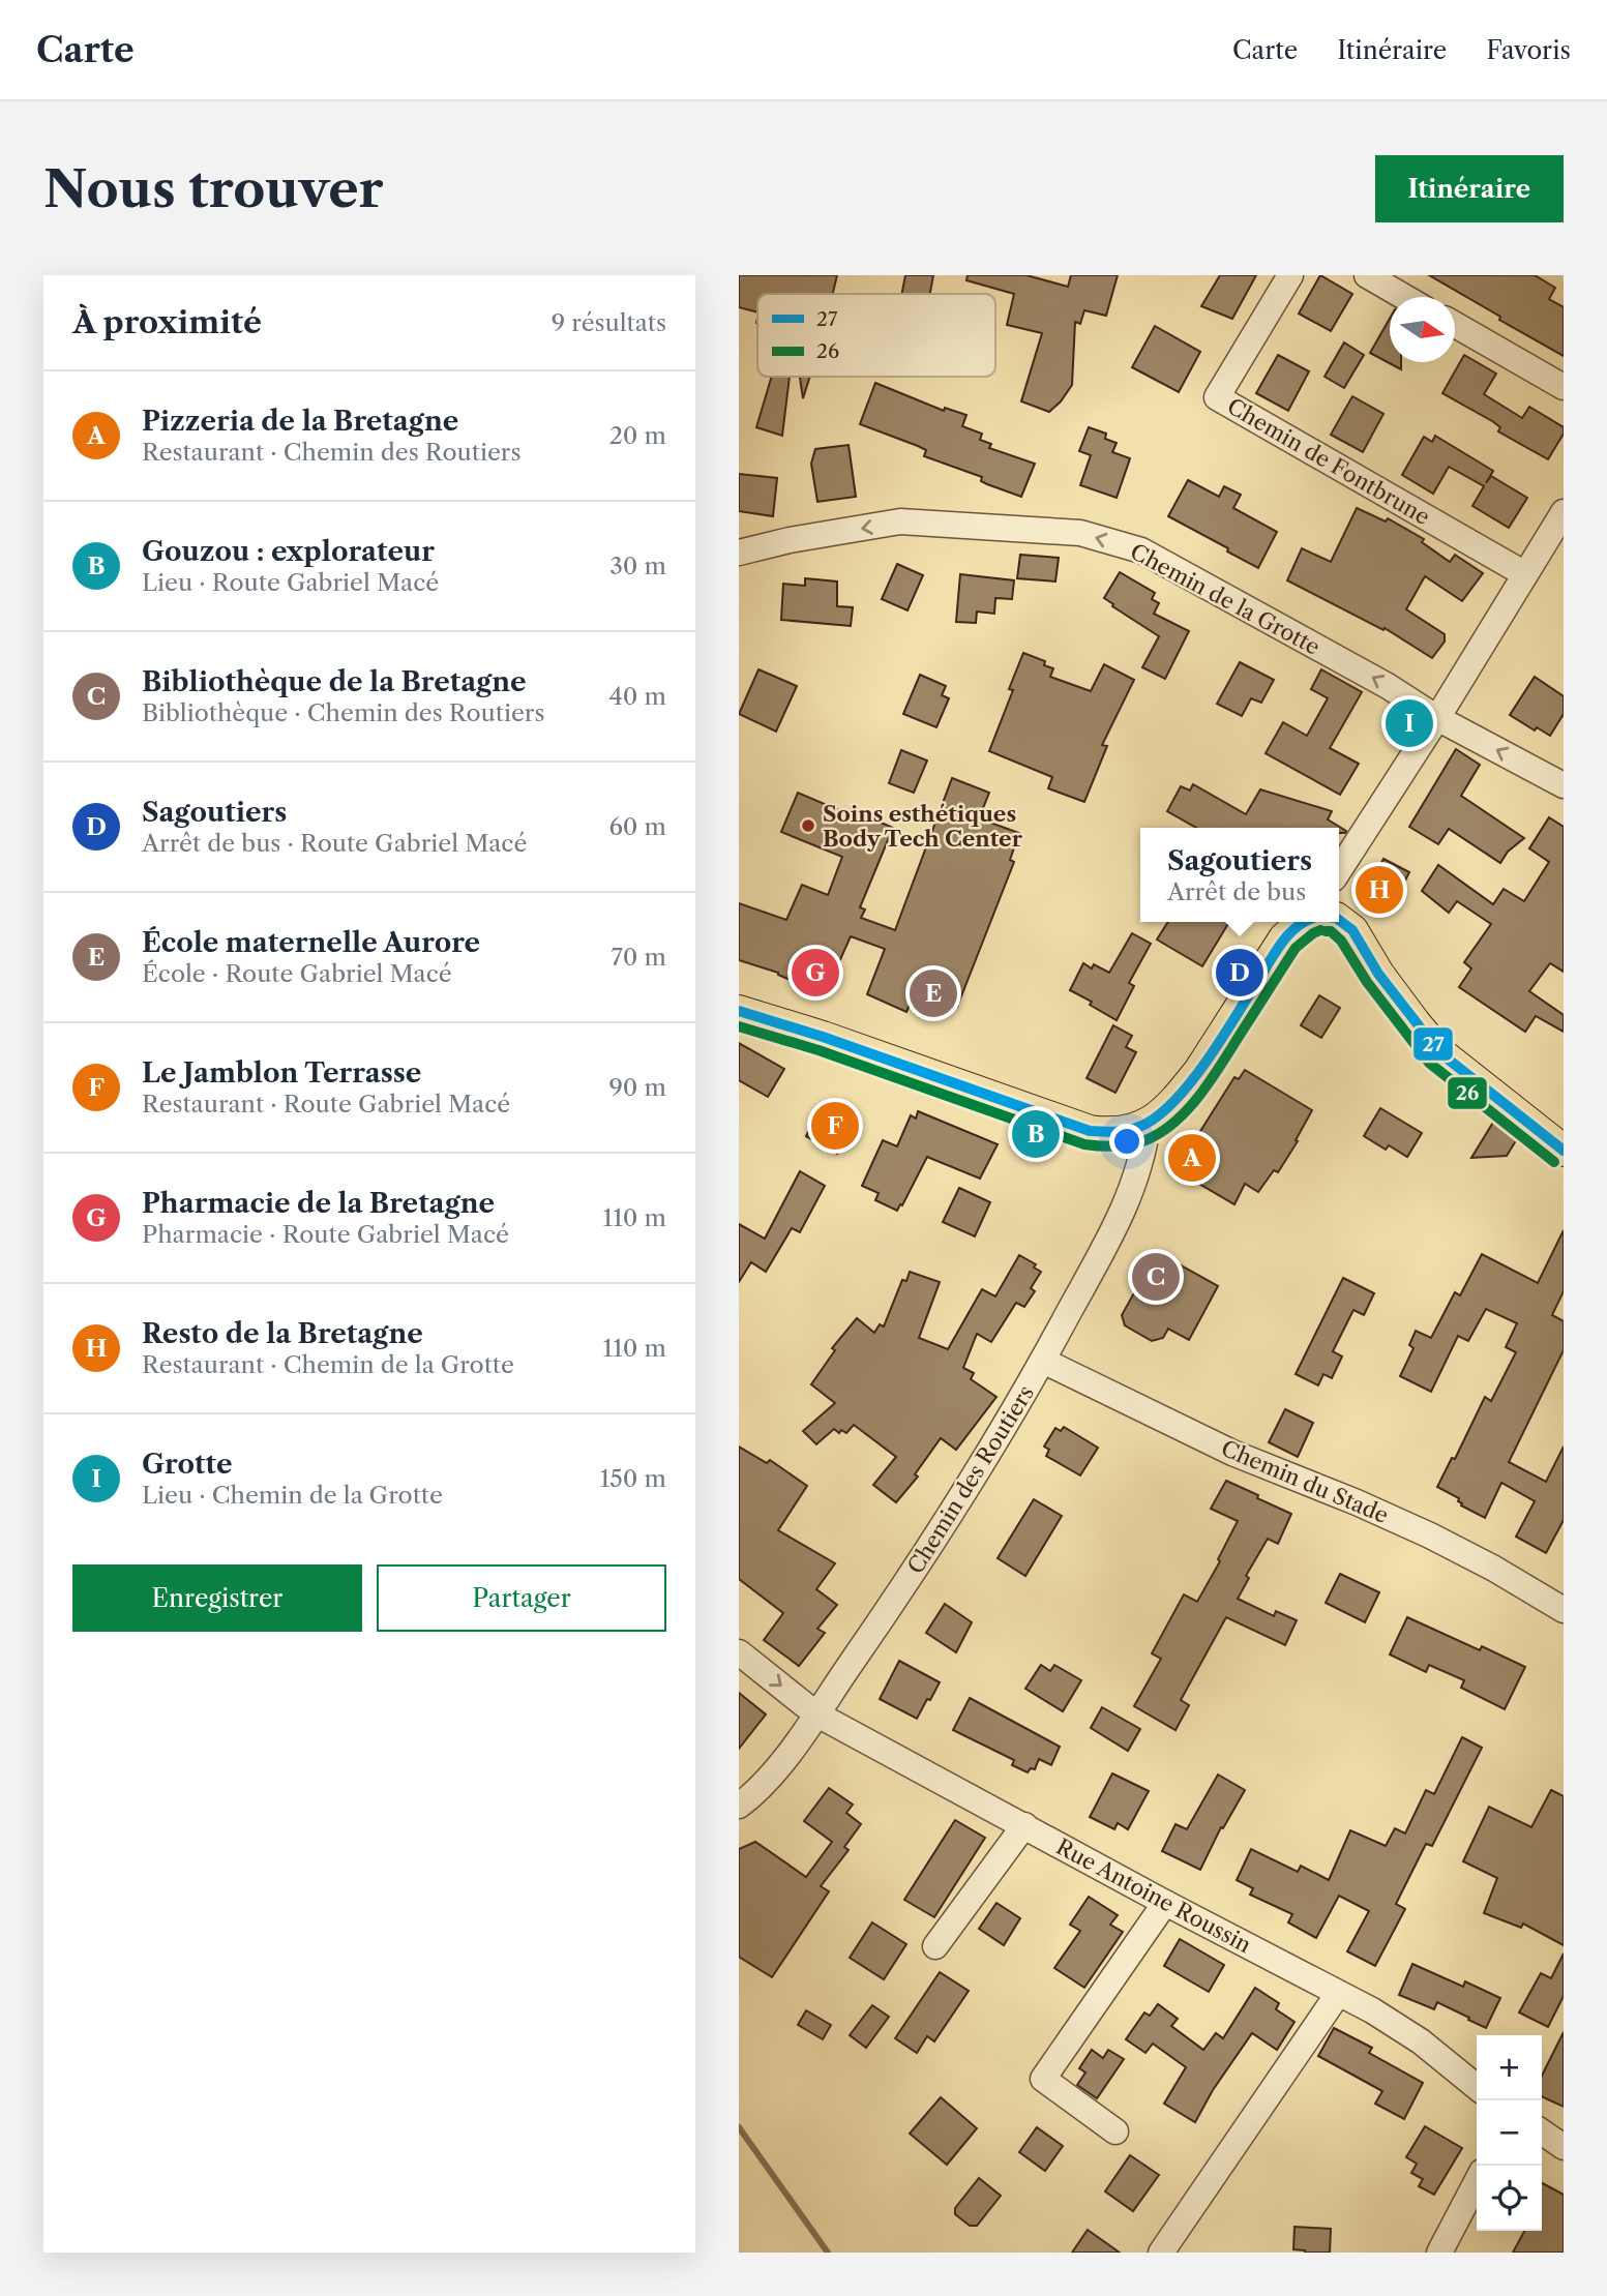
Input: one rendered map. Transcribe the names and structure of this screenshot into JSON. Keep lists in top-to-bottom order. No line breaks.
{"streets":{"street":["Chemin de Fontbrune","Chemin de la Grotte","Chemin des Routiers","Chemin du Stade","Rue Antoine Roussin"]},"crossings":[["Chemin des Routiers","Chemin du Stade"],["Chemin des Routiers","Rue Antoine Roussin"]],"one_way":["Chemin de la Grotte"],"places":["Soins esthétiques Body Tech Center"],"lines":["transit line 27","transit line 26"],"legend":["27","26"],"north":"right","page":{"header":"Carte","nav":["Carte","Itinéraire","Favoris"],"buttons":["Itinéraire",["Enregistrer","Partager"]],"title":"Nous trouver","heading":["À proximité","9 résultats"],"list":[{"mark":"A","name":"Pizzeria de la Bretagne","note":"Restaurant · Chemin des Routiers","value":"20 m"},{"mark":"B","name":"Gouzou : explorateur","note":"Lieu · Route Gabriel Macé","value":"30 m"},{"mark":"C","name":"Bibliothèque de la Bretagne","note":"Bibliothèque · Chemin des Routiers","value":"40 m"},{"mark":"D","name":"Sagoutiers","note":"Arrêt de bus · Route Gabriel Macé","value":"60 m"},{"mark":"E","name":"École maternelle Aurore","note":"École · Route Gabriel Macé","value":"70 m"},{"mark":"F","name":"Le Jamblon Terrasse","note":"Restaurant · Route Gabriel Macé","value":"90 m"},{"mark":"G","name":"Pharmacie de la Bretagne","note":"Pharmacie · Route Gabriel Macé","value":"110 m"},{"mark":"H","name":"Resto de la Bretagne","note":"Restaurant · Chemin de la Grotte","value":"110 m"},{"mark":"I","name":"Grotte","note":"Lieu · Chemin de la Grotte","value":"150 m"}],"pins":["I","H","D","G","E","F","B","A","C"],"popup":["Sagoutiers","Arrêt de bus"],"map_buttons":["+","−"]}}
